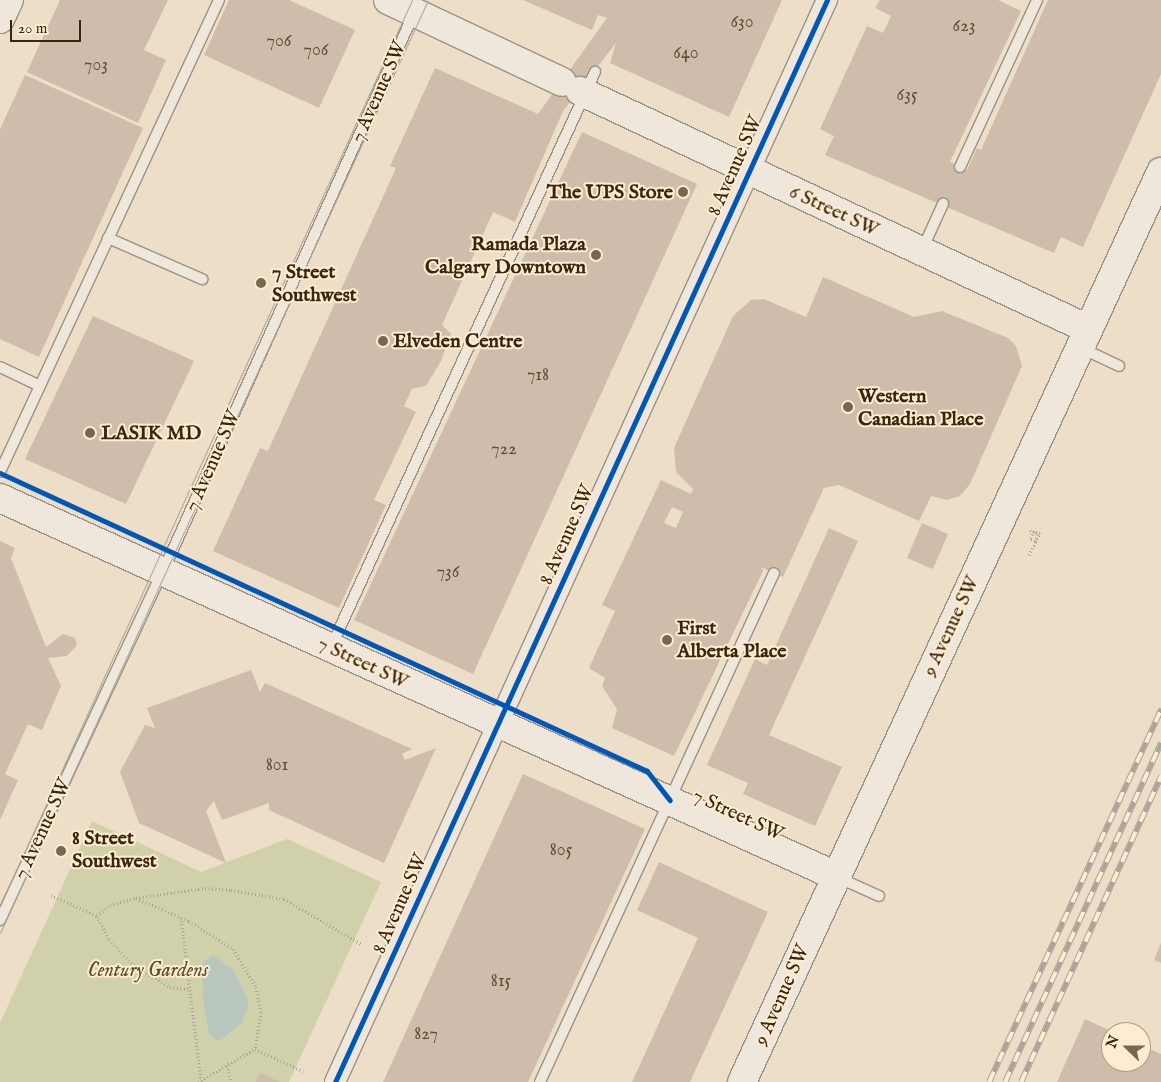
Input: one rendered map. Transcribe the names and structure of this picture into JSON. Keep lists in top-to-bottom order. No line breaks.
{"streets":{"street":["8 Avenue SW","6 Street SW","9 Avenue SW","7 Street SW"],"lane":["7 Avenue SW"]},"crossings":[["7 Avenue SW","6 Street SW"],["7 Avenue SW","7 Street SW"],["8 Avenue SW","6 Street SW"],["8 Avenue SW","7 Street SW"],["6 Street SW","9 Avenue SW"],["9 Avenue SW","7 Street SW"]],"parks":["Century Gardens"],"places":["The UPS Store","Ramada Plaza Calgary Downtown","7 Street Southwest","Elveden Centre","Western Canadian Place","LASIK MD","First Alberta Place","8 Street Southwest"],"house_numbers":["630","623","706","706","640","703","635","718","722","736","801","805","815","827"],"scale_bar":"20 m","north":"left"}
